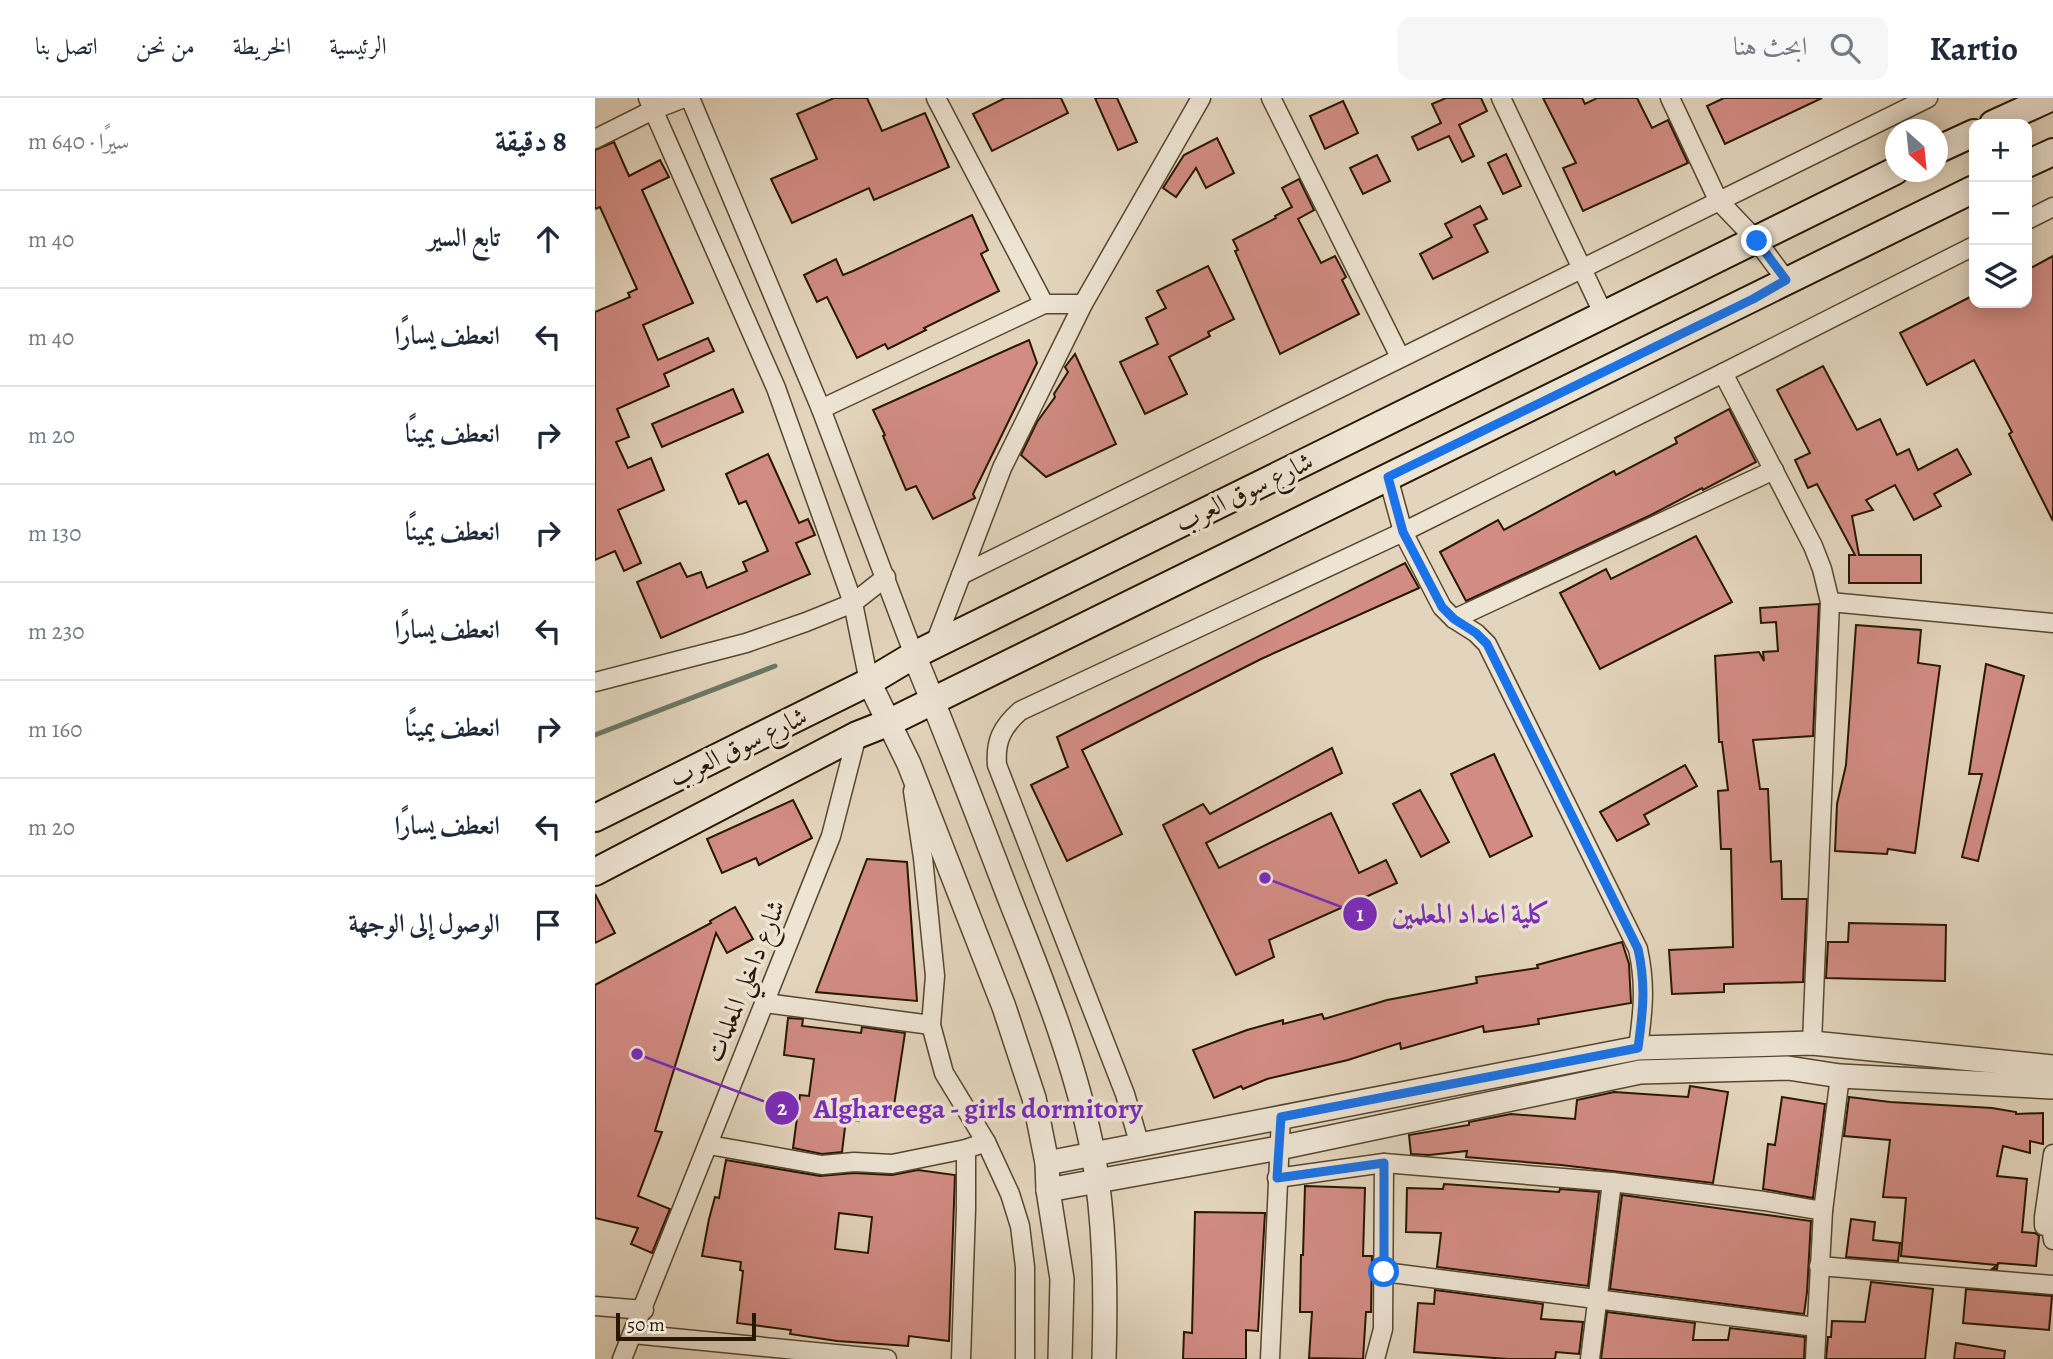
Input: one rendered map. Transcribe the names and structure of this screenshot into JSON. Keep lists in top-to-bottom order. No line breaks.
{"streets":{"main road":["شارع سوق العرب"],"street":["شارع داخلي المعلمات"]},"places":["كلية اعداد المعلمين","Alghareega - girls dormitory"],"scale_bar":"50 m","north":"bottom right","page":{"header":"Kartio","search":"ابحث هنا","nav":["الرئيسية","الخريطة","من نحن","اتصل بنا"],"heading":["8 دقيقة","سيرًا · 640 m"],"map_buttons":["+","−"],"list":[["تابع السير","40 m"],["انعطف يسارًا","40 m"],["انعطف يمينًا","20 m"],["انعطف يمينًا","130 m"],["انعطف يسارًا","230 m"],["انعطف يمينًا","160 m"],["انعطف يسارًا","20 m"],"الوصول إلى الوجهة"],"scale":"50 m"}}
